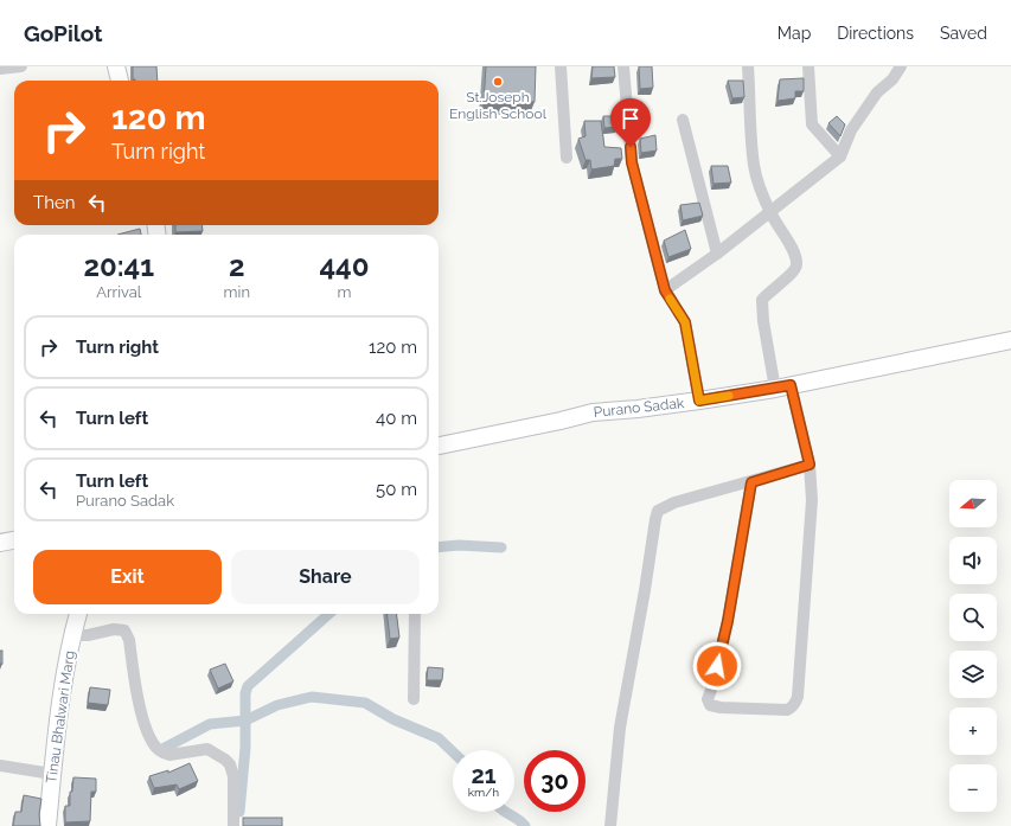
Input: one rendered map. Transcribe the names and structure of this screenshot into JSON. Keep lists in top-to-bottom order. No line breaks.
{"streets":{"main road":["Purano Sadak","Tinau Bhalwari Marg"]},"places":["St.Joseph English School"],"north":"left","page":{"header":"GoPilot","nav":["Map","Directions","Saved"],"turn":["120 m","Turn right"],"then":"Then","eta":["20:41","Arrival","2","min","440","m"],"list":[{"name":"Turn right","value":"120 m"},{"name":"Turn left","value":"40 m"},{"name":"Turn left","note":"Purano Sadak","value":"50 m"}],"map_buttons":["+","−"],"buttons":["Exit","Share"],"speed":"21 km/h","limit":"30"}}
